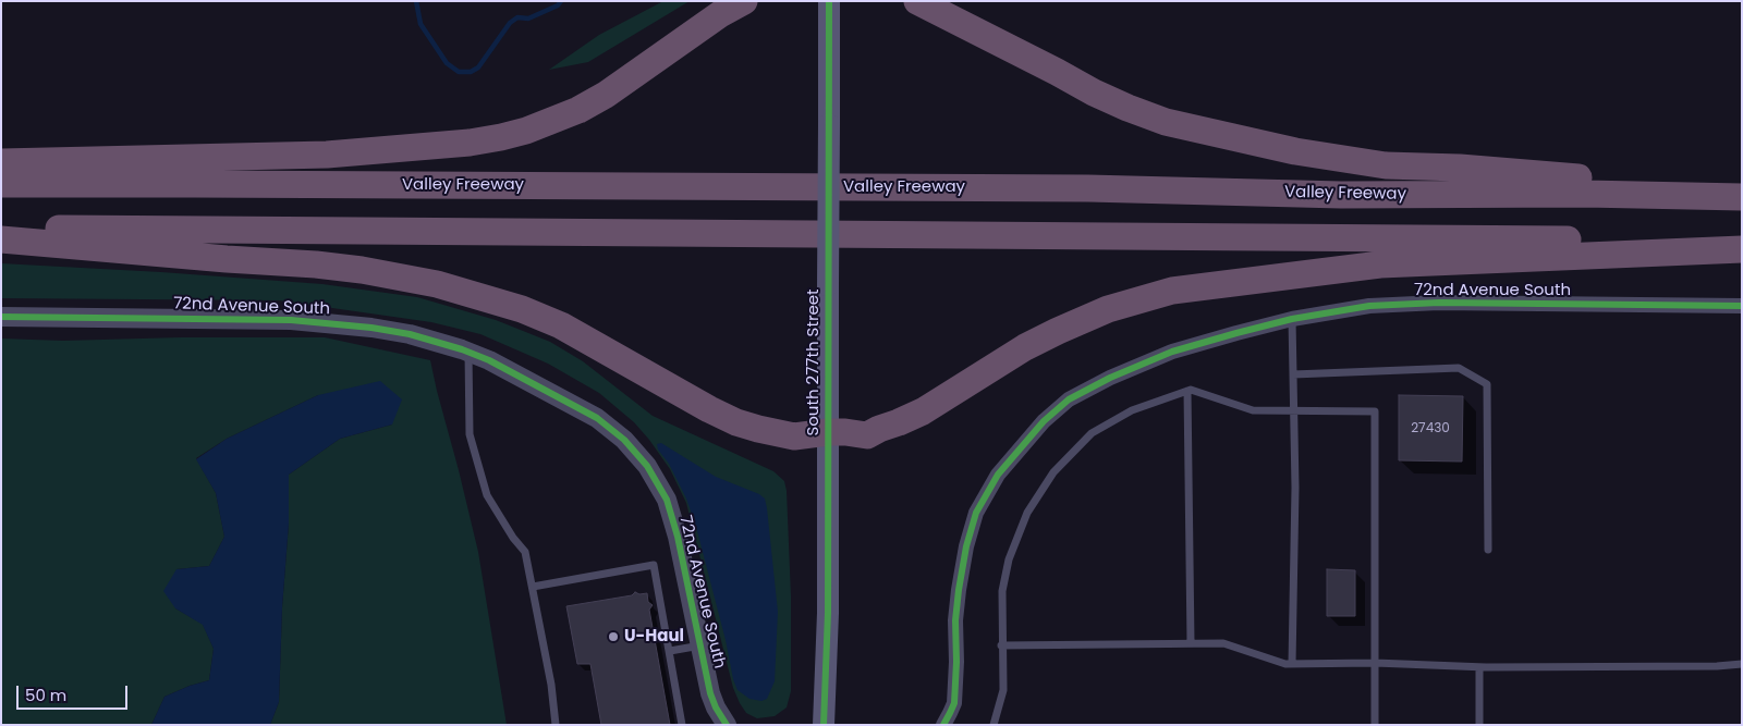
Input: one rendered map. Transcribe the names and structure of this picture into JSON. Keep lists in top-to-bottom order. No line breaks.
{"streets":{"highway":["Valley Freeway"],"main road":["South 277th Street"],"street":["72nd Avenue South"]},"places":["U-Haul"],"house_numbers":["27430"],"scale_bar":"50 m"}
